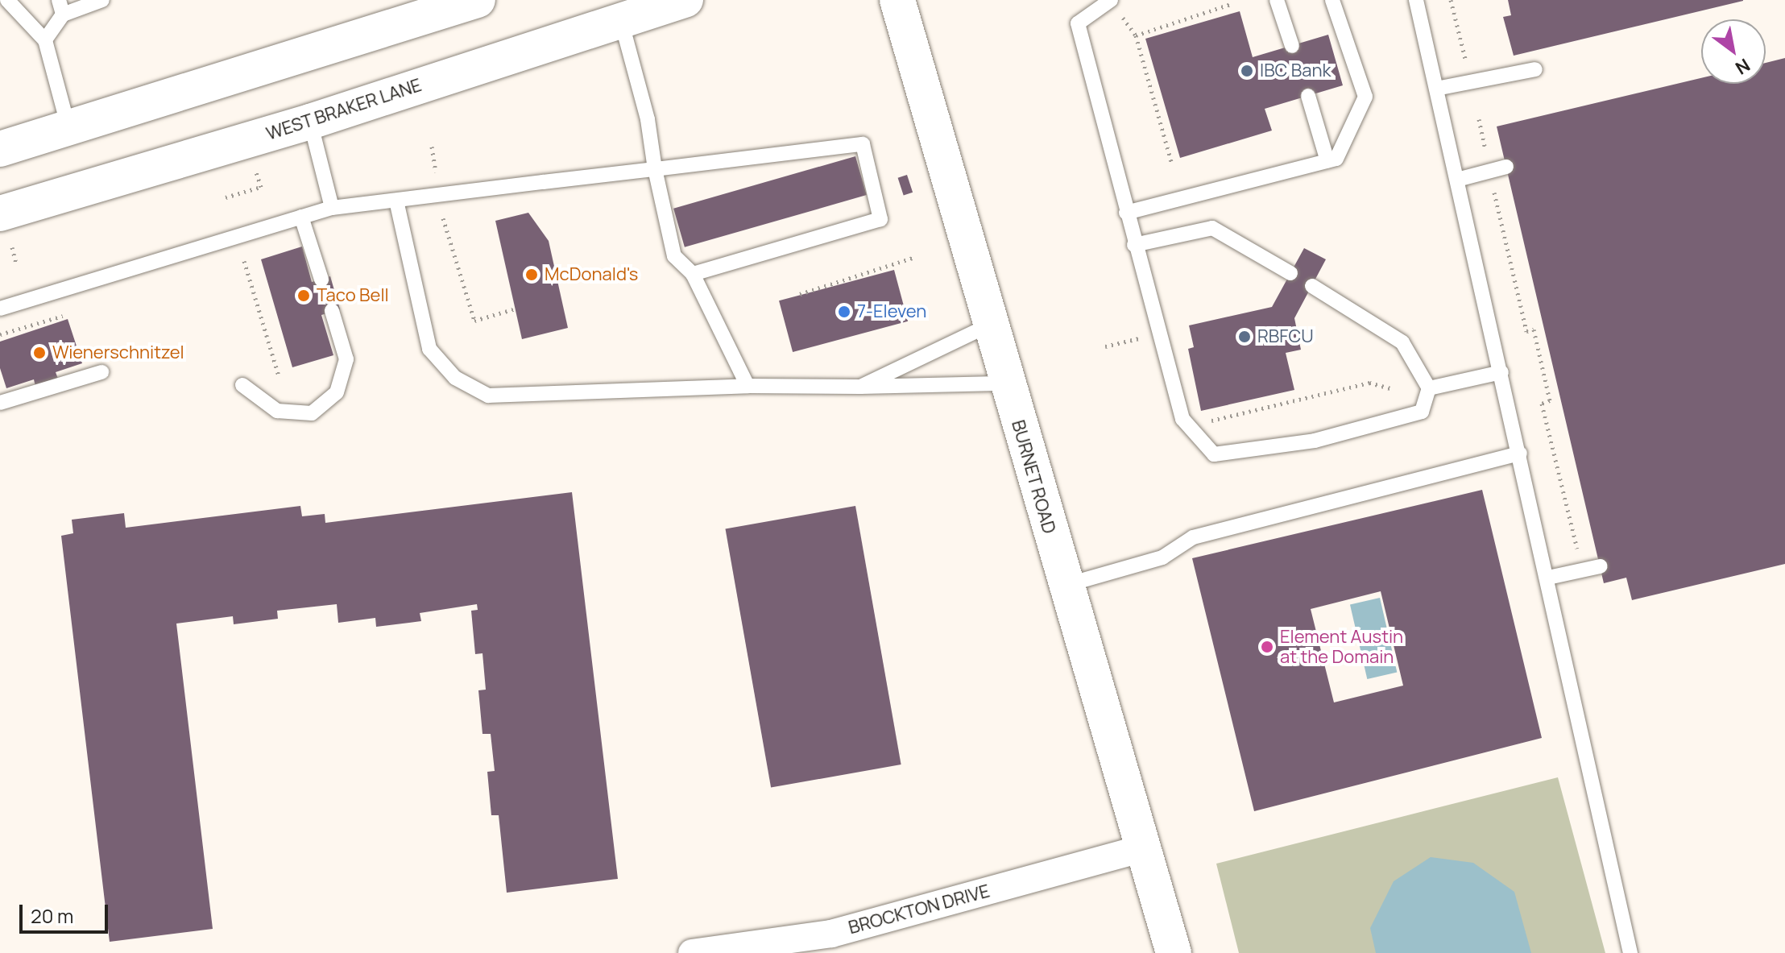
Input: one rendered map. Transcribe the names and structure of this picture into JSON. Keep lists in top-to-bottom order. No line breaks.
{"streets":{"main road":["WEST BRAKER LANE","BURNET ROAD"],"street":["BROCKTON DRIVE"]},"crossings":[["BURNET ROAD","BROCKTON DRIVE"]],"places":["IBC Bank","McDonald's","Taco Bell","7-Eleven","RBFCU","Wienerschnitzel","Element Austin at the Domain"],"scale_bar":"20 m","north":"bottom right"}
